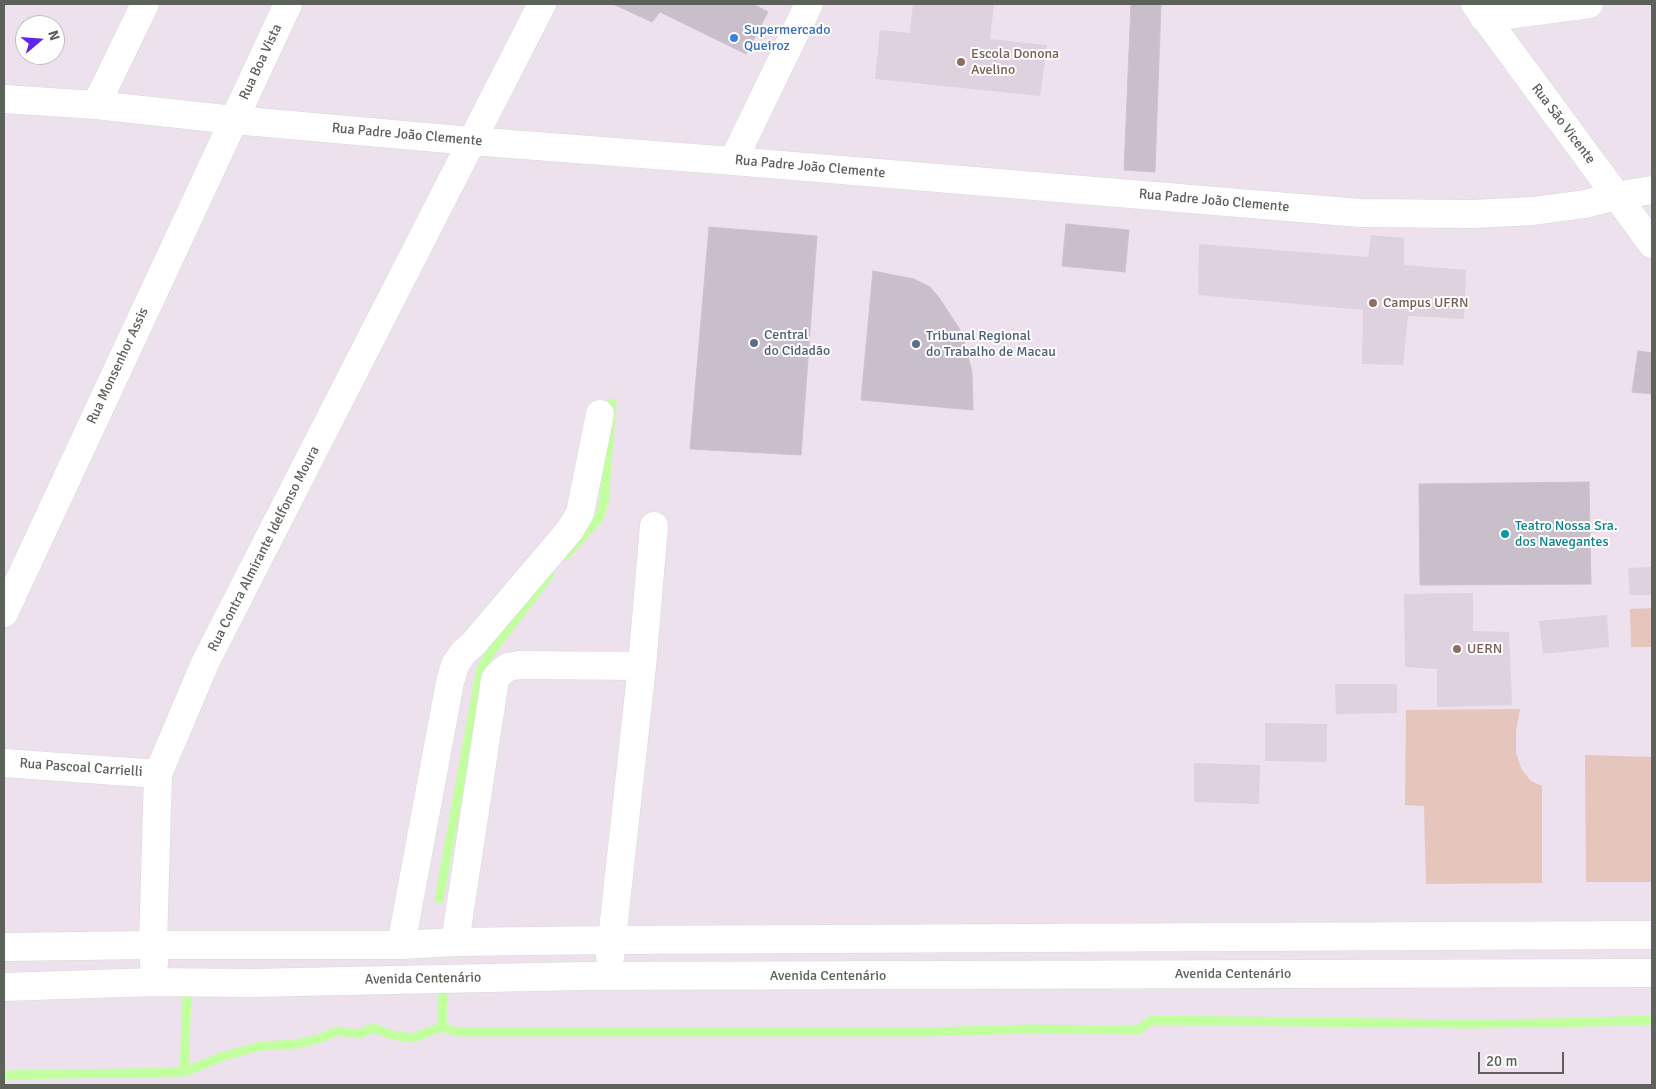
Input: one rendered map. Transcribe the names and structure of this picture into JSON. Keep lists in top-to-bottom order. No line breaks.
{"streets":{"street":["Rua Boa Vista","Rua São Vicente","Rua Padre João Clemente","Rua Monsenhor Assis","Rua Contra Almirante Idelfonso Moura","Rua Pascoal Carrielli","Avenida Centenário"]},"crossings":[["Rua Boa Vista","Rua Padre João Clemente"],["Rua Boa Vista","Rua Monsenhor Assis"],["Rua São Vicente","Rua Padre João Clemente"],["Rua Padre João Clemente","Rua Monsenhor Assis"],["Rua Padre João Clemente","Rua Contra Almirante Idelfonso Moura"],["Rua Contra Almirante Idelfonso Moura","Rua Pascoal Carrielli"],["Rua Contra Almirante Idelfonso Moura","Avenida Centenário"]],"places":["Supermercado Queiroz","Escola Donona Avelino","Campus UFRN","Central do Cidadão","Tribunal Regional do Trabalho de Macau","Teatro Nossa Sra. dos Navegantes","UERN"],"scale_bar":"20 m","north":"right"}
